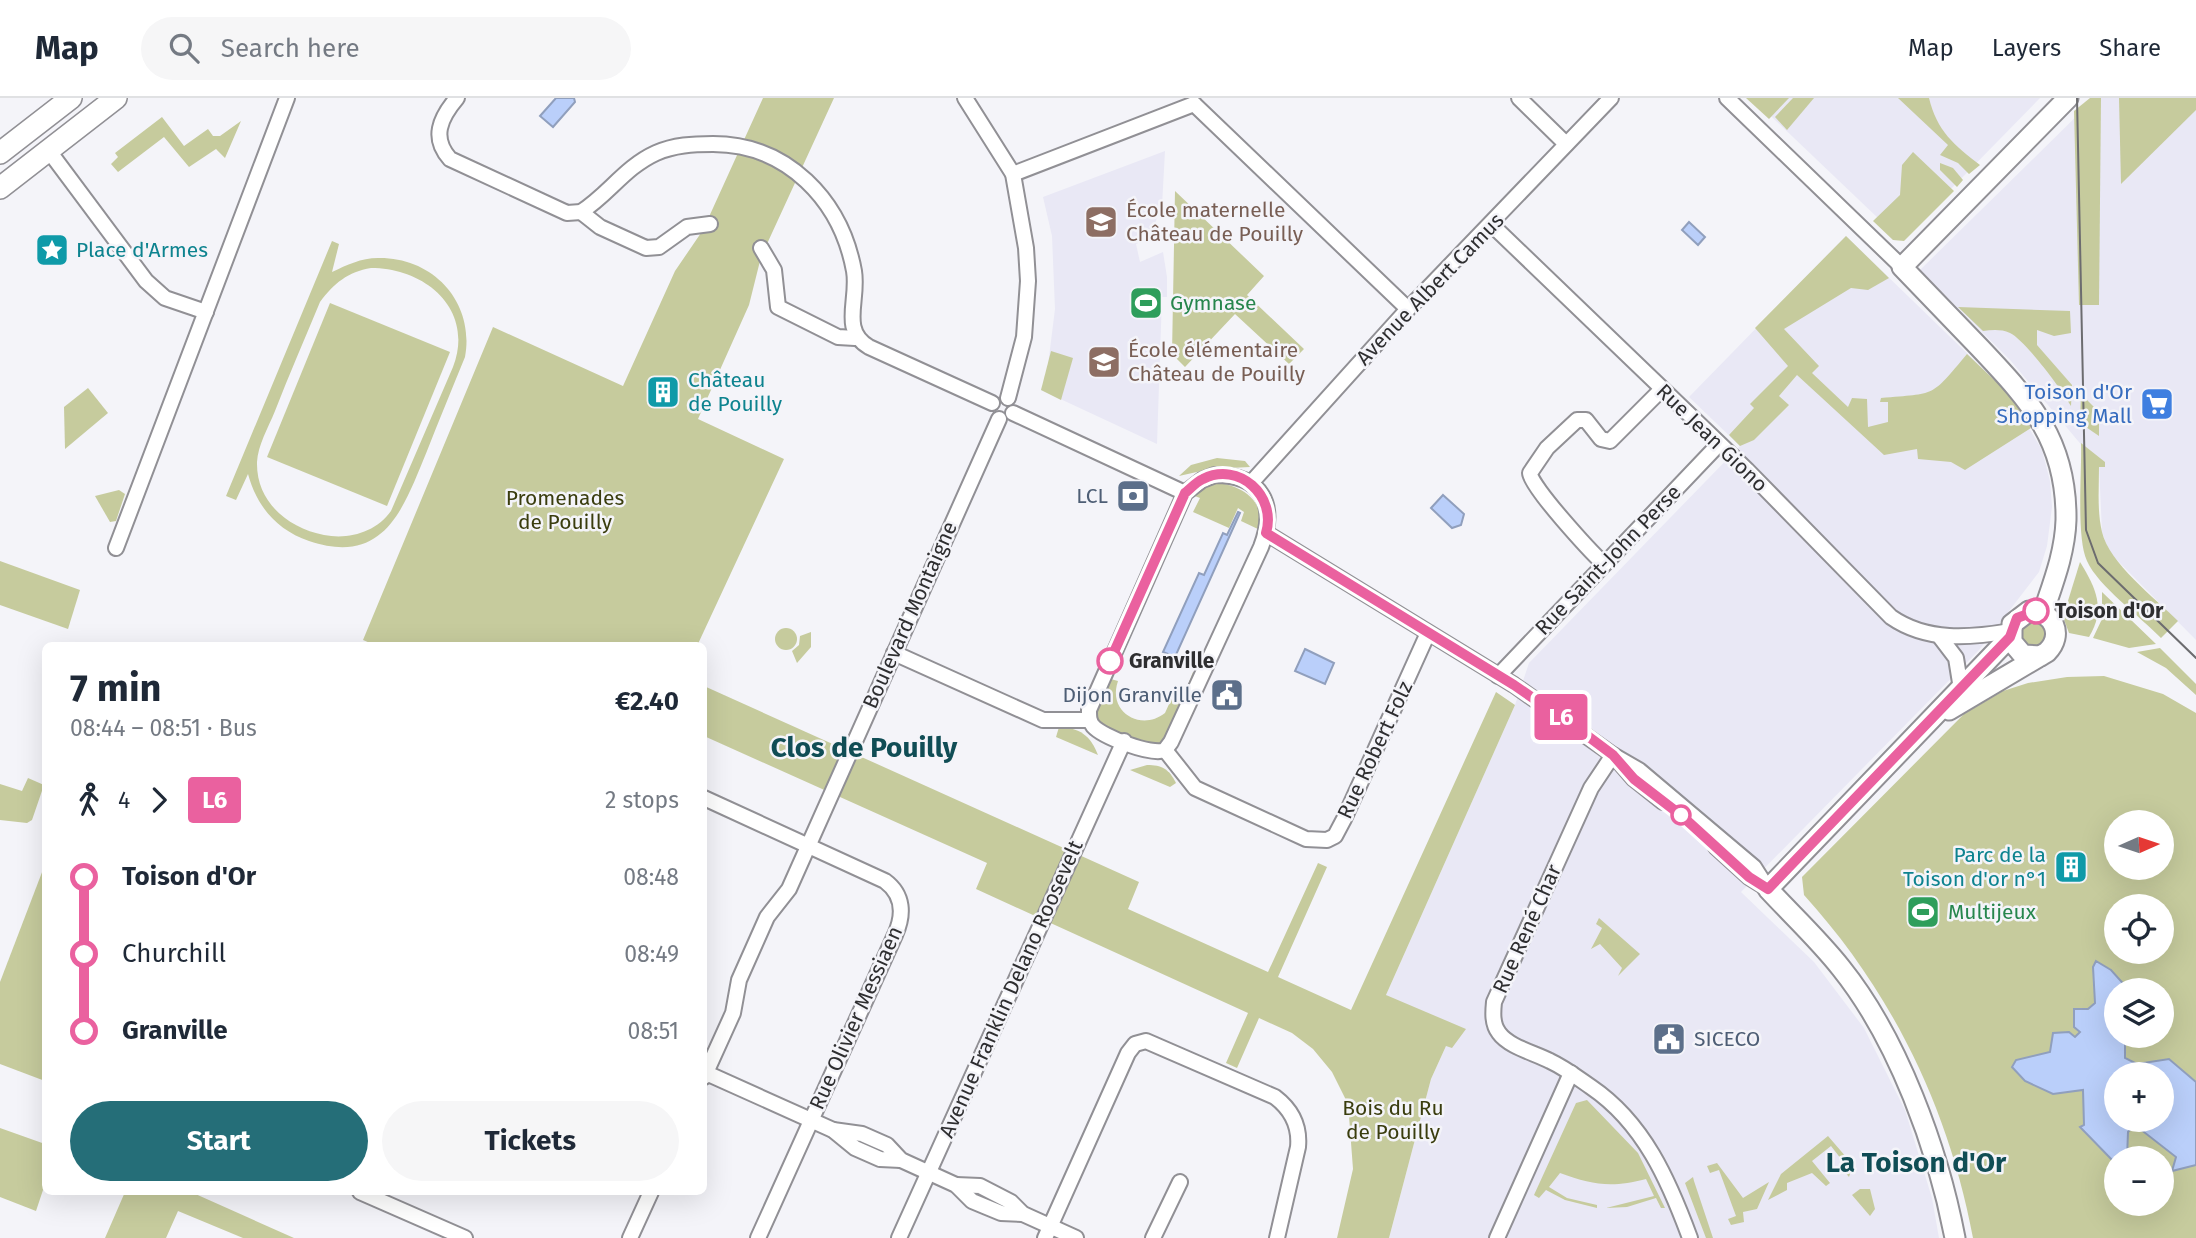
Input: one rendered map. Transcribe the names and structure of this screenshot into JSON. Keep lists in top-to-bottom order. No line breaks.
{"streets":{"street":["Avenue Albert Camus","Rue Jean Giono","Rue Saint-John Perse","Boulevard Montaigne","Rue Robert Folz","Rue René Char","Avenue Franklin Delano Roosevelt","Rue Olivier Messiaen"]},"crossings":[["Avenue Albert Camus","Rue Jean Giono"],["Rue Jean Giono","Rue Saint-John Perse"],["Boulevard Montaigne","Rue Olivier Messiaen"]],"districts":["Clos de Pouilly","La Toison d'Or"],"parks":["Promenades de Pouilly","Bois du Ru de Pouilly"],"places":{"school or university":["École maternelle Château de Pouilly","École élémentaire Château de Pouilly"],"place":["Place d'Armes"],"sports":["Gymnase","Multijeux"],"building":["Château de Pouilly","Parc de la Toison d'or n°1"],"supermarket":["Toison d'Or Shopping Mall"],"bank":["LCL"],"other":["Toison d'Or","Granville"],"public building":["Dijon Granville","SICECO"]},"lines":["bus line L6"],"north":"right","page":{"header":"Map","search":"Search here","nav":["Map","Layers","Share"],"on_map":"L6","heading":["7 min","08:44 – 08:51 · Bus","€2.40"],"legs":["4","L6","2 stops"],"map_buttons":["+","−"],"list":[{"name":"Toison d'Or","value":"08:48"},{"name":"Churchill","value":"08:49"},{"name":"Granville","value":"08:51"}],"buttons":["Start","Tickets"]}}
